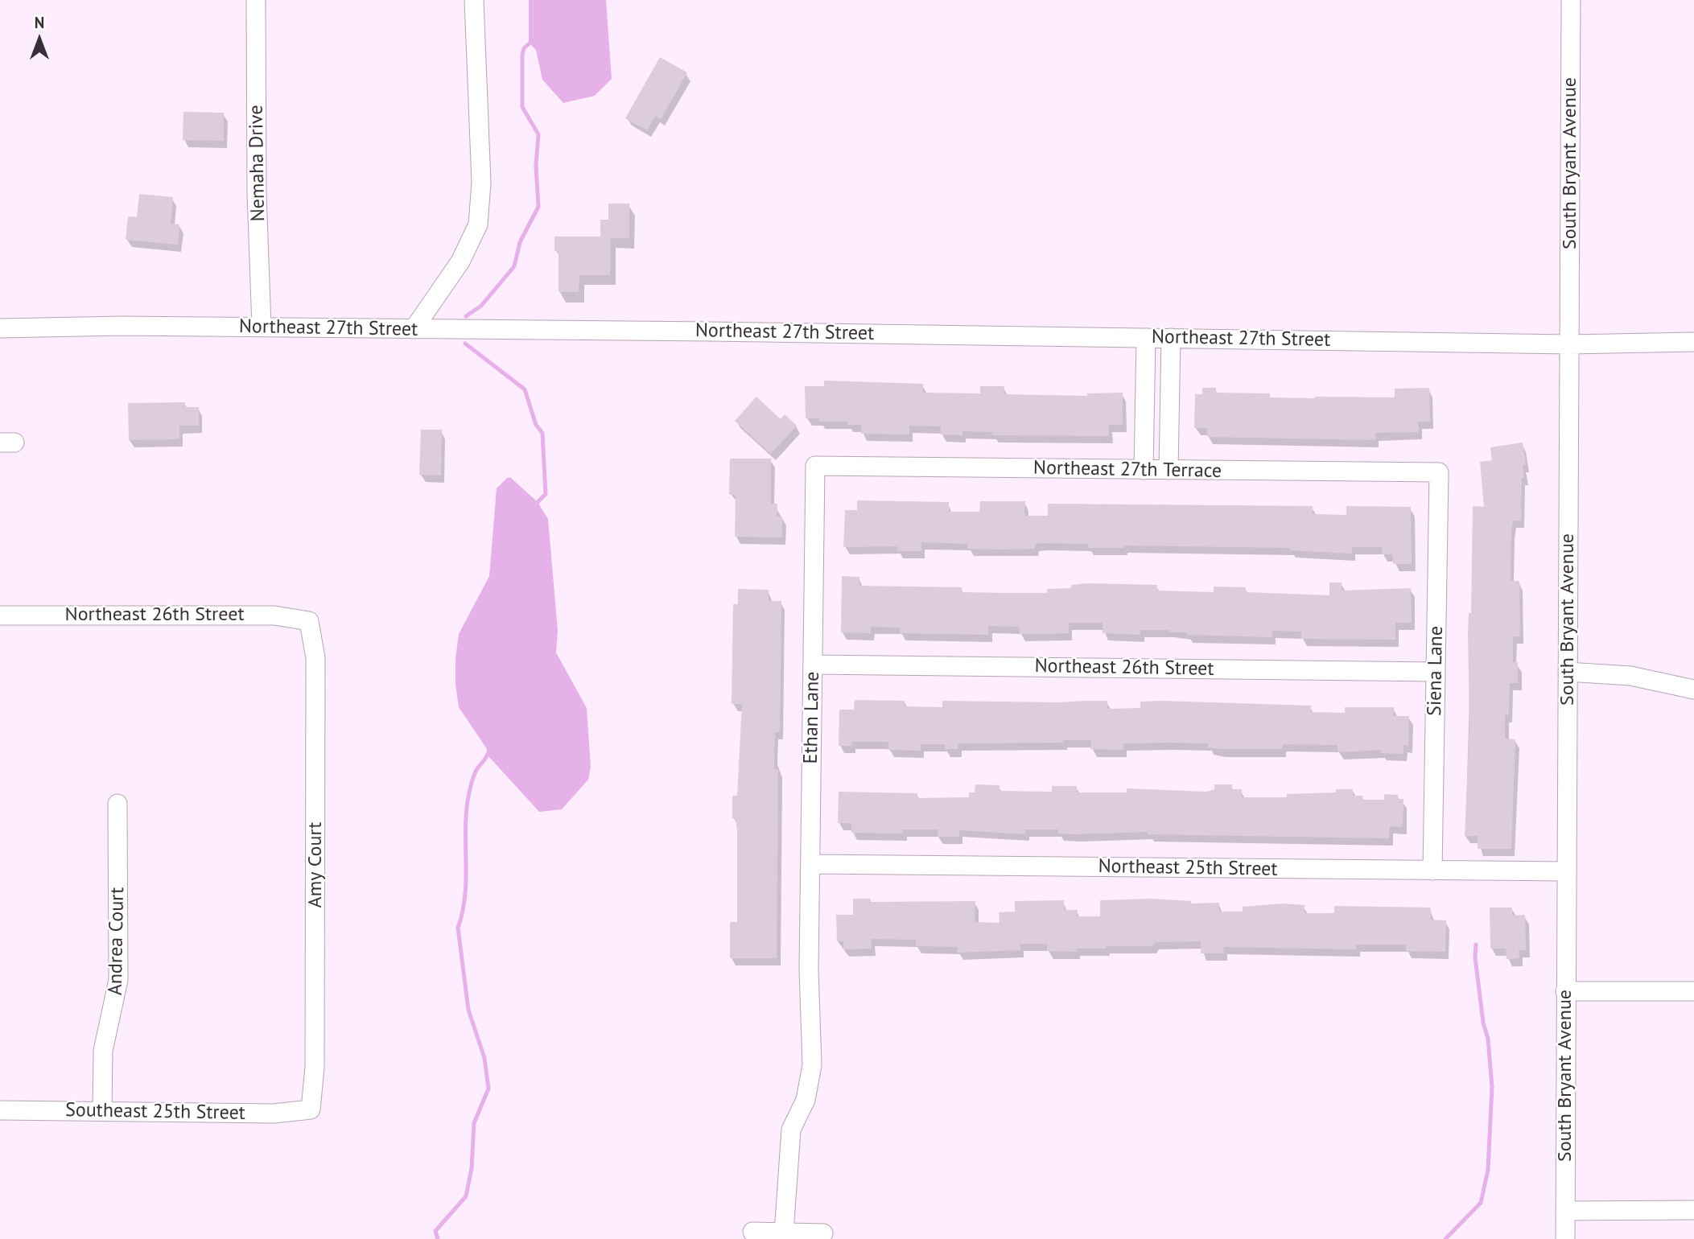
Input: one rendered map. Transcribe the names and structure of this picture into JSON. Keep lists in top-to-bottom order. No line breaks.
{"streets":{"street":["Nemaha Drive","South Bryant Avenue","Northeast 27th Street","Northeast 27th Terrace","Northeast 26th Street","Siena Lane","Ethan Lane","Amy Court","Northeast 25th Street","Andrea Court","Southeast 25th Street"]},"crossings":[["Nemaha Drive","Northeast 27th Street"],["South Bryant Avenue","Northeast 27th Street"],["South Bryant Avenue","Northeast 25th Street"],["Northeast 27th Terrace","Siena Lane"],["Northeast 27th Terrace","Ethan Lane"],["Northeast 26th Street","Siena Lane"],["Northeast 26th Street","Ethan Lane"],["Northeast 26th Street","Amy Court"],["Siena Lane","Northeast 25th Street"],["Ethan Lane","Northeast 25th Street"],["Amy Court","Southeast 25th Street"],["Andrea Court","Southeast 25th Street"]],"north":"top"}
